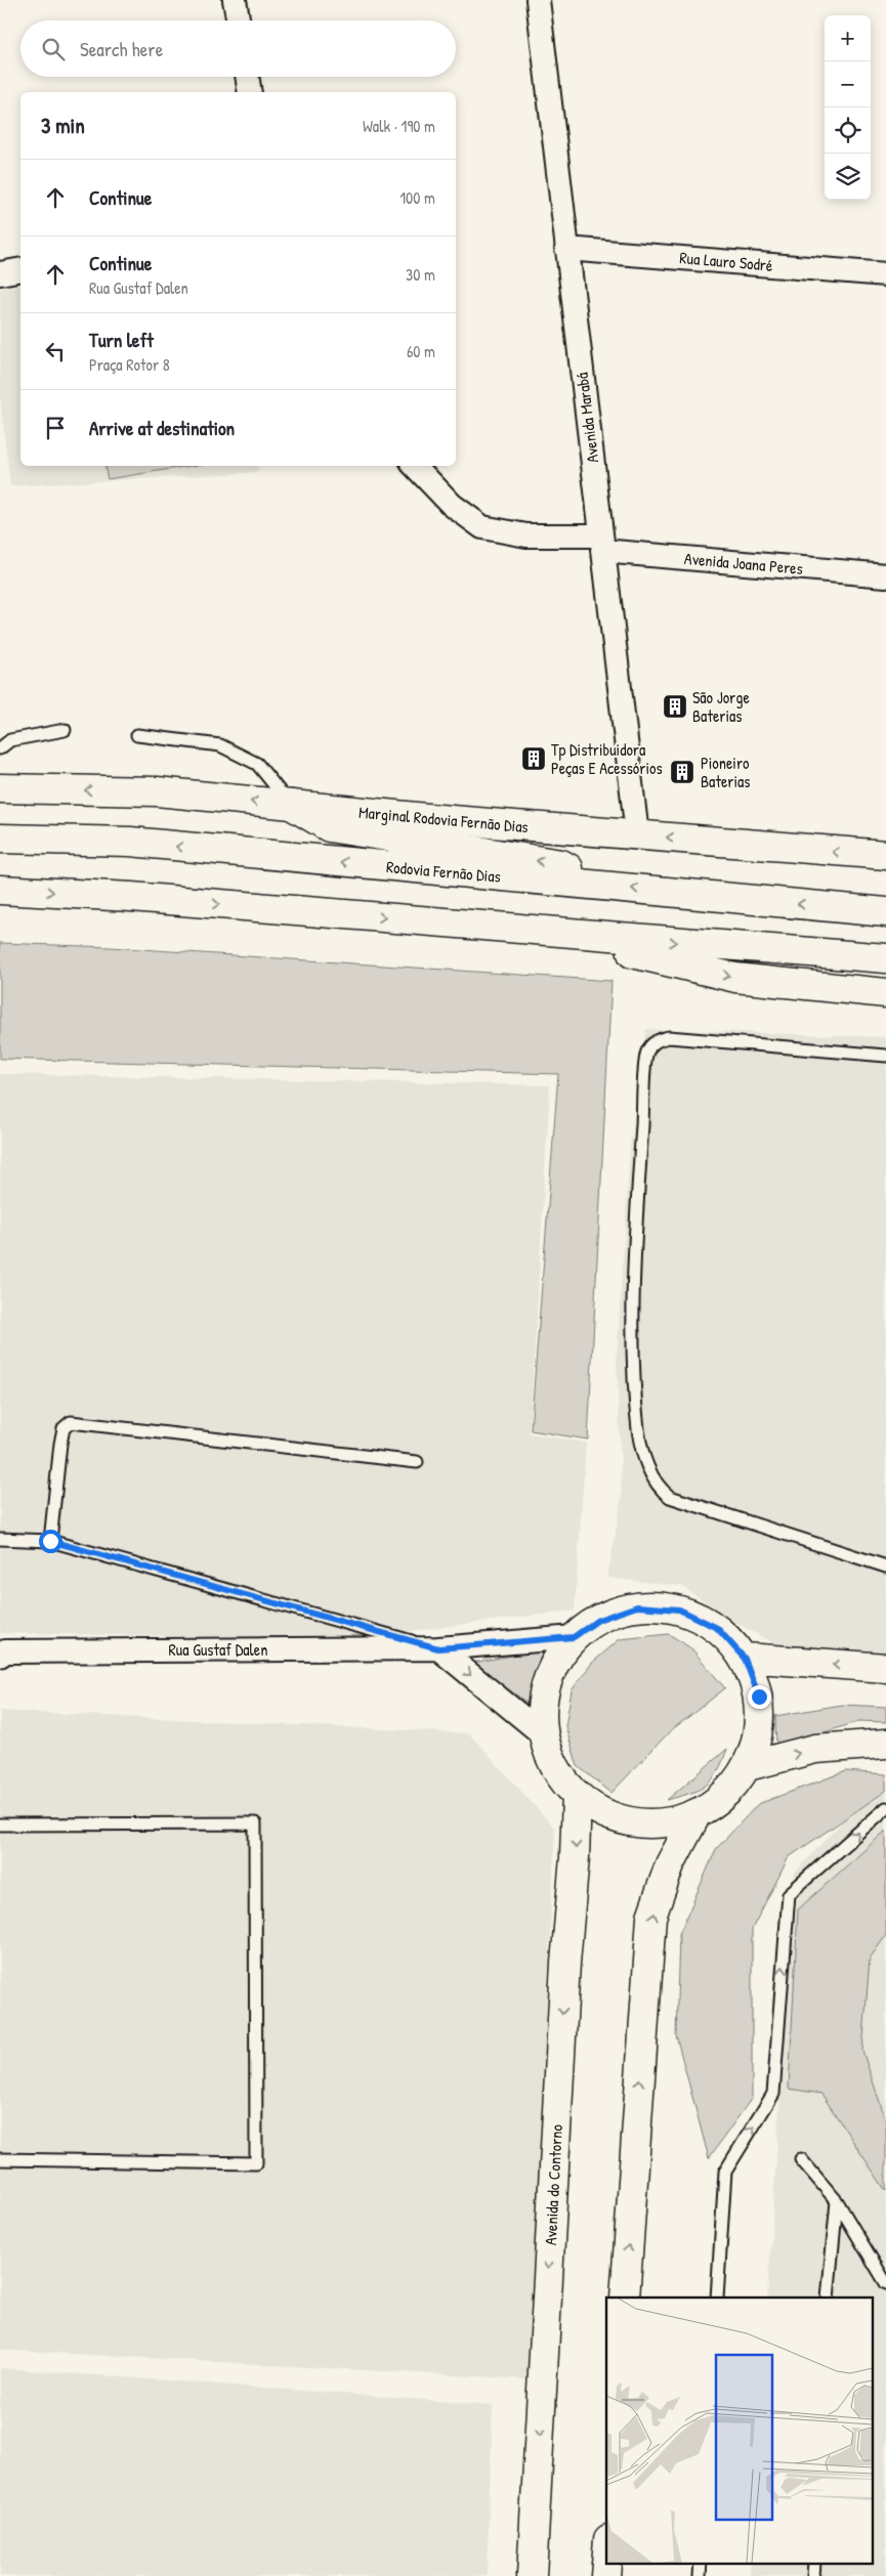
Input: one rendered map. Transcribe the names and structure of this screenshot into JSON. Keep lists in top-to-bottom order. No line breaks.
{"streets":{"main road":["Marginal Rodovia Fernão Dias","Rodovia Fernão Dias","Avenida do Contorno"],"street":["Rua Lauro Sodré","Avenida Marabá","Avenida Joana Peres","Rua Gustaf Dalen"]},"crossings":[["Rua Lauro Sodré","Avenida Marabá"],["Avenida Marabá","Avenida Joana Peres"],["Avenida Marabá","Marginal Rodovia Fernão Dias"]],"places":{"building":["São Jorge Baterias","Tp Distribuidora Peças E Acessórios","Pioneiro Baterias"]},"page":{"map_buttons":["+","−"],"search":"Search here","heading":["3 min","Walk · 190 m"],"list":[["Continue","100 m"],["Continue","Rua Gustaf Dalen","30 m"],["Turn left","Praça Rotor 8","60 m"],"Arrive at destination"]}}
